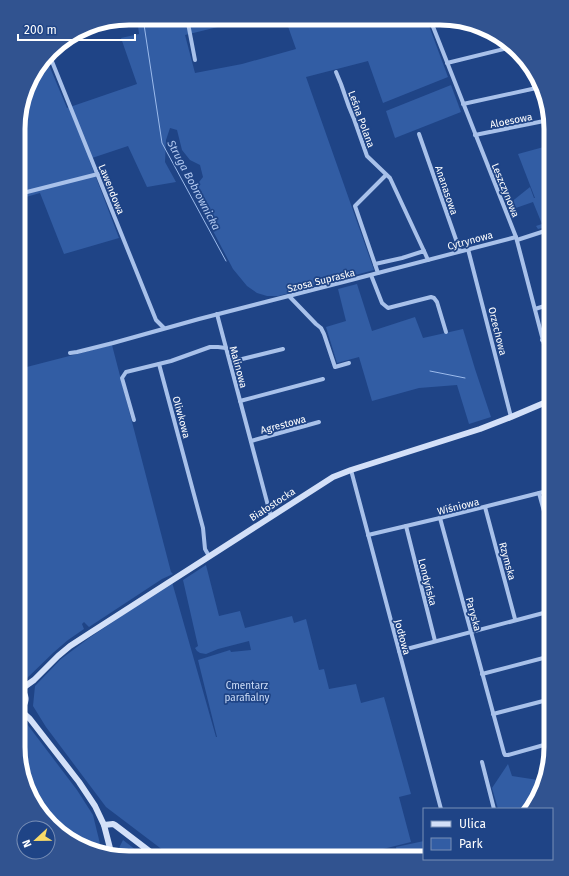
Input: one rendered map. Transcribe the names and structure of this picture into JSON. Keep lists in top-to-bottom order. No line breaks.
{"streets":{"street":["Leśna Polana","Aloesowa","Lawendowa","Ananasowa","Leszczynowa","Cytrynowa","Szosa Supraska","Orzechowa","Malinowa","Oliwkowa","Agrestowa","Białostocka","Wiśniowa","Rzymska","Londyńska","Paryska","Jodłowa"]},"crossings":[["Leśna Polana","Cytrynowa"],["Leśna Polana","Szosa Supraska"],["Aloesowa","Leszczynowa"],["Ananasowa","Cytrynowa"],["Leszczynowa","Cytrynowa"],["Cytrynowa","Szosa Supraska"],["Cytrynowa","Orzechowa"],["Szosa Supraska","Malinowa"],["Orzechowa","Białostocka"],["Malinowa","Agrestowa"],["Malinowa","Białostocka"],["Oliwkowa","Białostocka"],["Białostocka","Jodłowa"],["Wiśniowa","Rzymska"],["Wiśniowa","Londyńska"],["Wiśniowa","Paryska"],["Wiśniowa","Jodłowa"]],"water":["Struga Bobrownicka"],"parks":["Cmentarz parafialny"],"legend":["Ulica","Park"],"scale_bar":"200 m","north":"left"}
